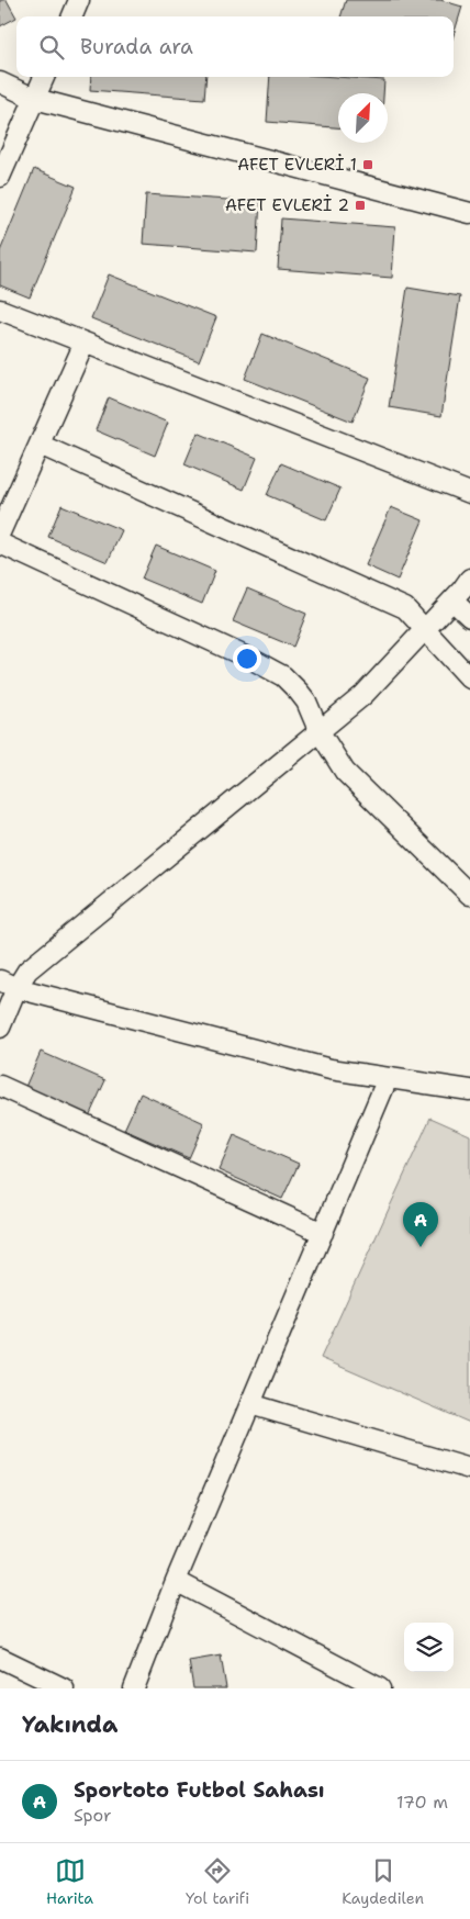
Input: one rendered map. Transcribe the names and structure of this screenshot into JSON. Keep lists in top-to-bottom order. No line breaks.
{"places":{"transit":["AFET EVLERİ 1","AFET EVLERİ 2"]},"north":"top right","page":{"search":"Burada ara","pins":"A","heading":"Yakında","list":[{"mark":"A","name":"Sportoto Futbol Sahası","note":"Spor","value":"170 m"}],"nav":["Harita","Yol tarifi","Kaydedilen"]}}
